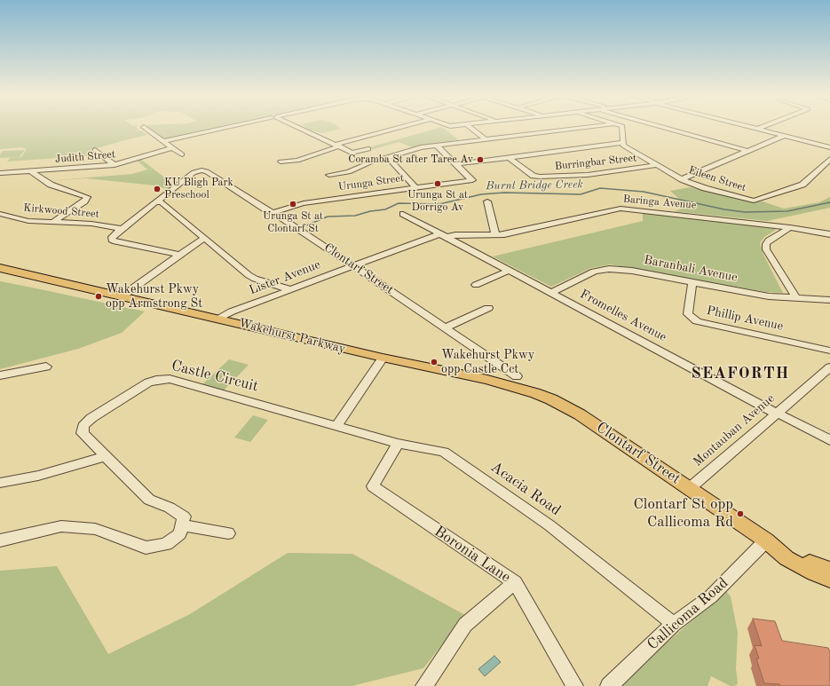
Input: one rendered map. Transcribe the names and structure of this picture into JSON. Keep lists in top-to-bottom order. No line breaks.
{"streets":{"main road":["Clontarf Street","Wakehurst Parkway"],"street":["Judith Street","Burringbar Street","Eileen Street","Urunga Street","Baringa Avenue","Kirkwood Street","Baranbali Avenue","Lister Avenue","Fromelles Avenue","Phillip Avenue","Castle Circuit","Montauban Avenue","Acacia Road","Boronia Lane","Callicoma Road"]},"crossings":[["Burringbar Street","Eileen Street"],["Urunga Street","Clontarf Street"],["Baringa Avenue","Lister Avenue"],["Baringa Avenue","Fromelles Avenue"],["Clontarf Street","Lister Avenue"],["Clontarf Street","Wakehurst Parkway"],["Clontarf Street","Montauban Avenue"],["Clontarf Street","Callicoma Road"],["Baranbali Avenue","Fromelles Avenue"],["Baranbali Avenue","Phillip Avenue"],["Lister Avenue","Fromelles Avenue"],["Lister Avenue","Wakehurst Parkway"],["Fromelles Avenue","Montauban Avenue"],["Castle Circuit","Acacia Road"],["Acacia Road","Boronia Lane"],["Acacia Road","Callicoma Road"]],"districts":["SEAFORTH"],"water":["Burnt Bridge Creek"],"places":["Coramba St after Taree Av","Urunga St at Dorrigo Av","KU Bligh Park Preschool","Urunga St at Clontarf St","Wakehurst Pkwy opp Armstrong St","Wakehurst Pkwy opp Castle Cct","Clontarf St opp Callicoma Rd"]}
